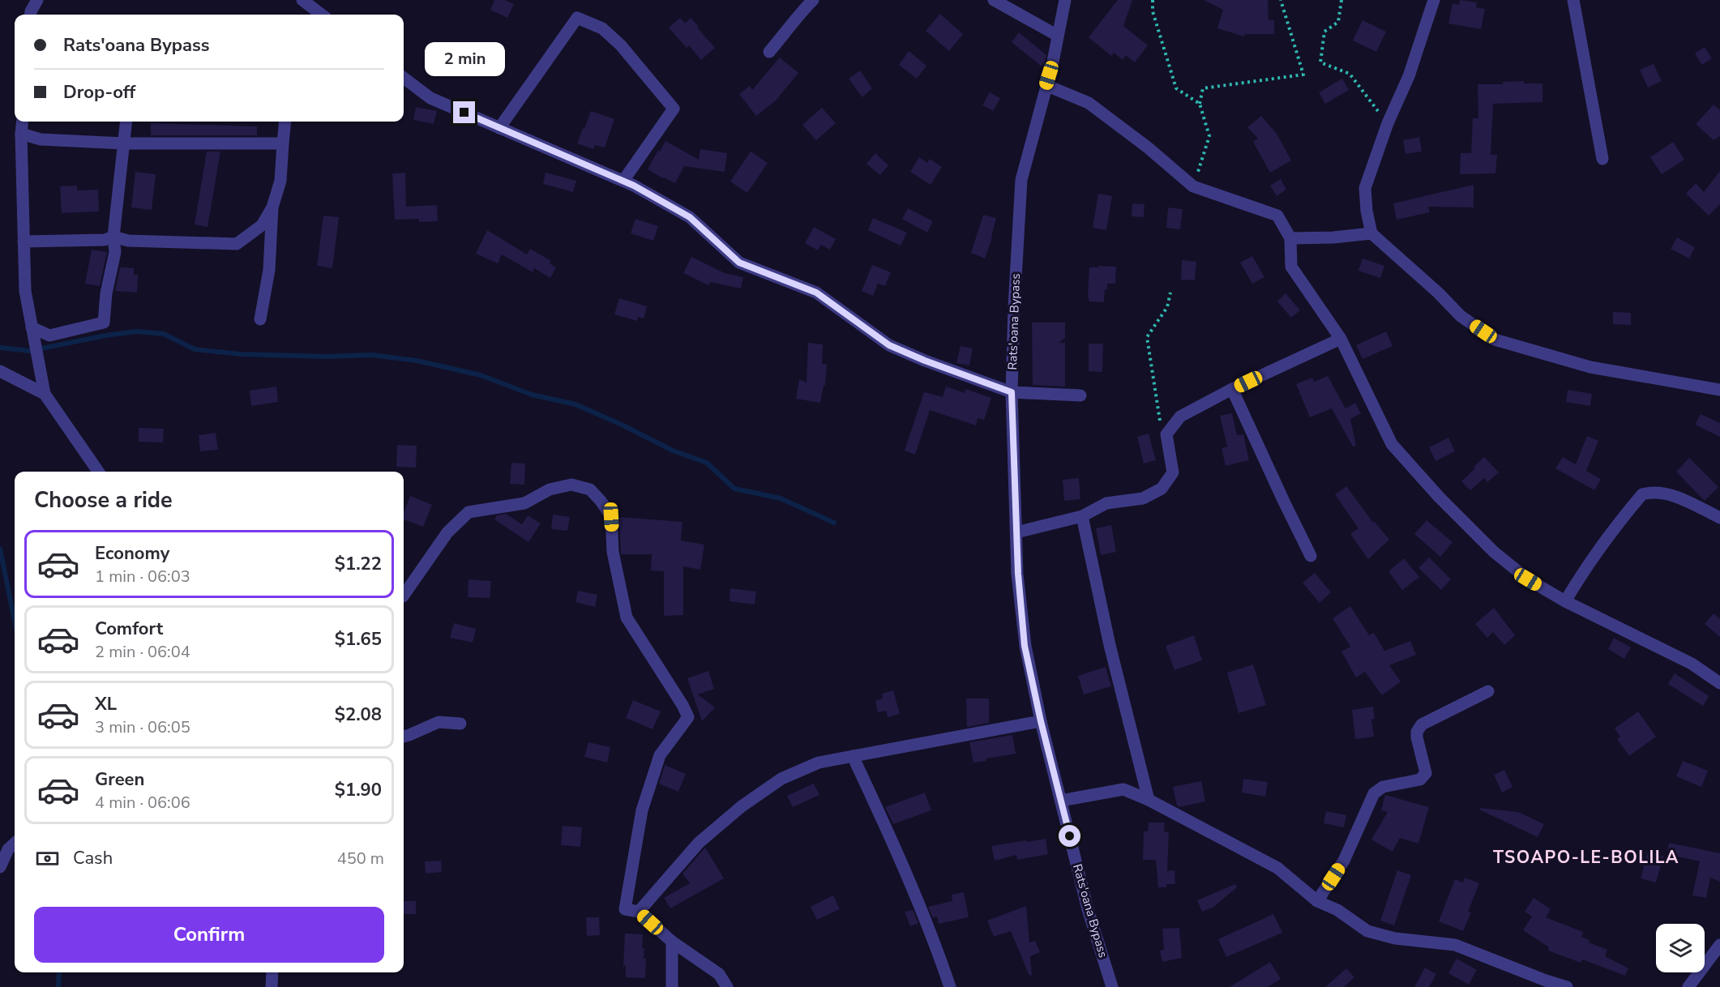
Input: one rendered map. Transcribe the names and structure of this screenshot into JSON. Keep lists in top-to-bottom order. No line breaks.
{"streets":{"street":["Rats'oana Bypass"]},"districts":["TSOAPO-LE-BOLILA"],"page":{"banner":["Rats'oana Bypass","Drop-off"],"bubble":"2 min","heading":"Choose a ride","list":[{"name":"Economy","note":"1 min · 06:03","value":"$1.22"},{"name":"Comfort","note":"2 min · 06:04","value":"$1.65"},{"name":"XL","note":"3 min · 06:05","value":"$2.08"},{"name":"Green","note":"4 min · 06:06","value":"$1.90"}],"pay":["Cash","450 m"],"buttons":"Confirm"}}
